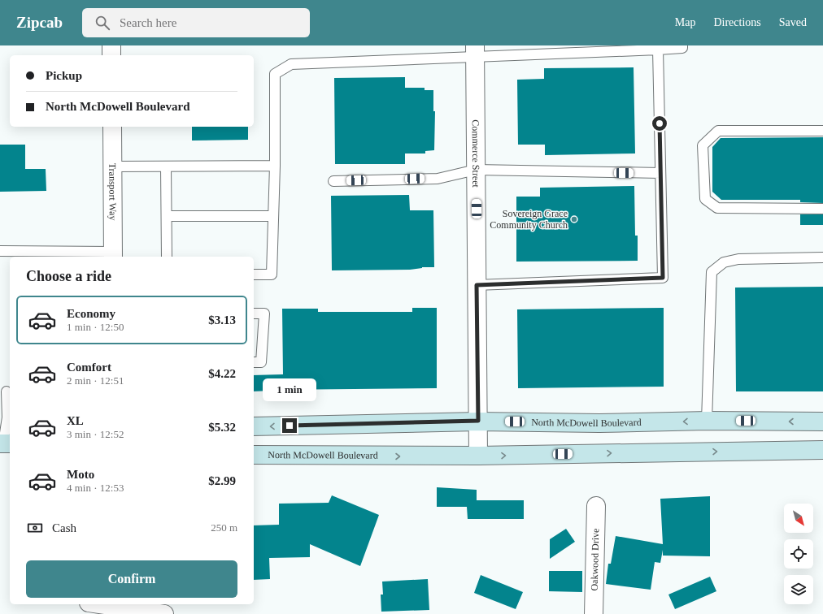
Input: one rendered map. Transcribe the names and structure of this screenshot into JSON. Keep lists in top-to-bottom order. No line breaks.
{"streets":{"main road":["North McDowell Boulevard"],"street":["Commerce Street","Transport Way","Oakwood Drive"]},"crossings":[["Commerce Street","North McDowell Boulevard"]],"places":["Sovereign Grace Community Church"],"north":"bottom right","page":{"header":"Zipcab","search":"Search here","nav":["Map","Directions","Saved"],"banner":["Pickup","North McDowell Boulevard"],"heading":"Choose a ride","list":[{"name":"Economy","note":"1 min · 12:50","value":"$3.13"},{"name":"Comfort","note":"2 min · 12:51","value":"$4.22"},{"name":"XL","note":"3 min · 12:52","value":"$5.32"},{"name":"Moto","note":"4 min · 12:53","value":"$2.99"}],"bubble":"1 min","pay":["Cash","250 m"],"buttons":"Confirm"}}
